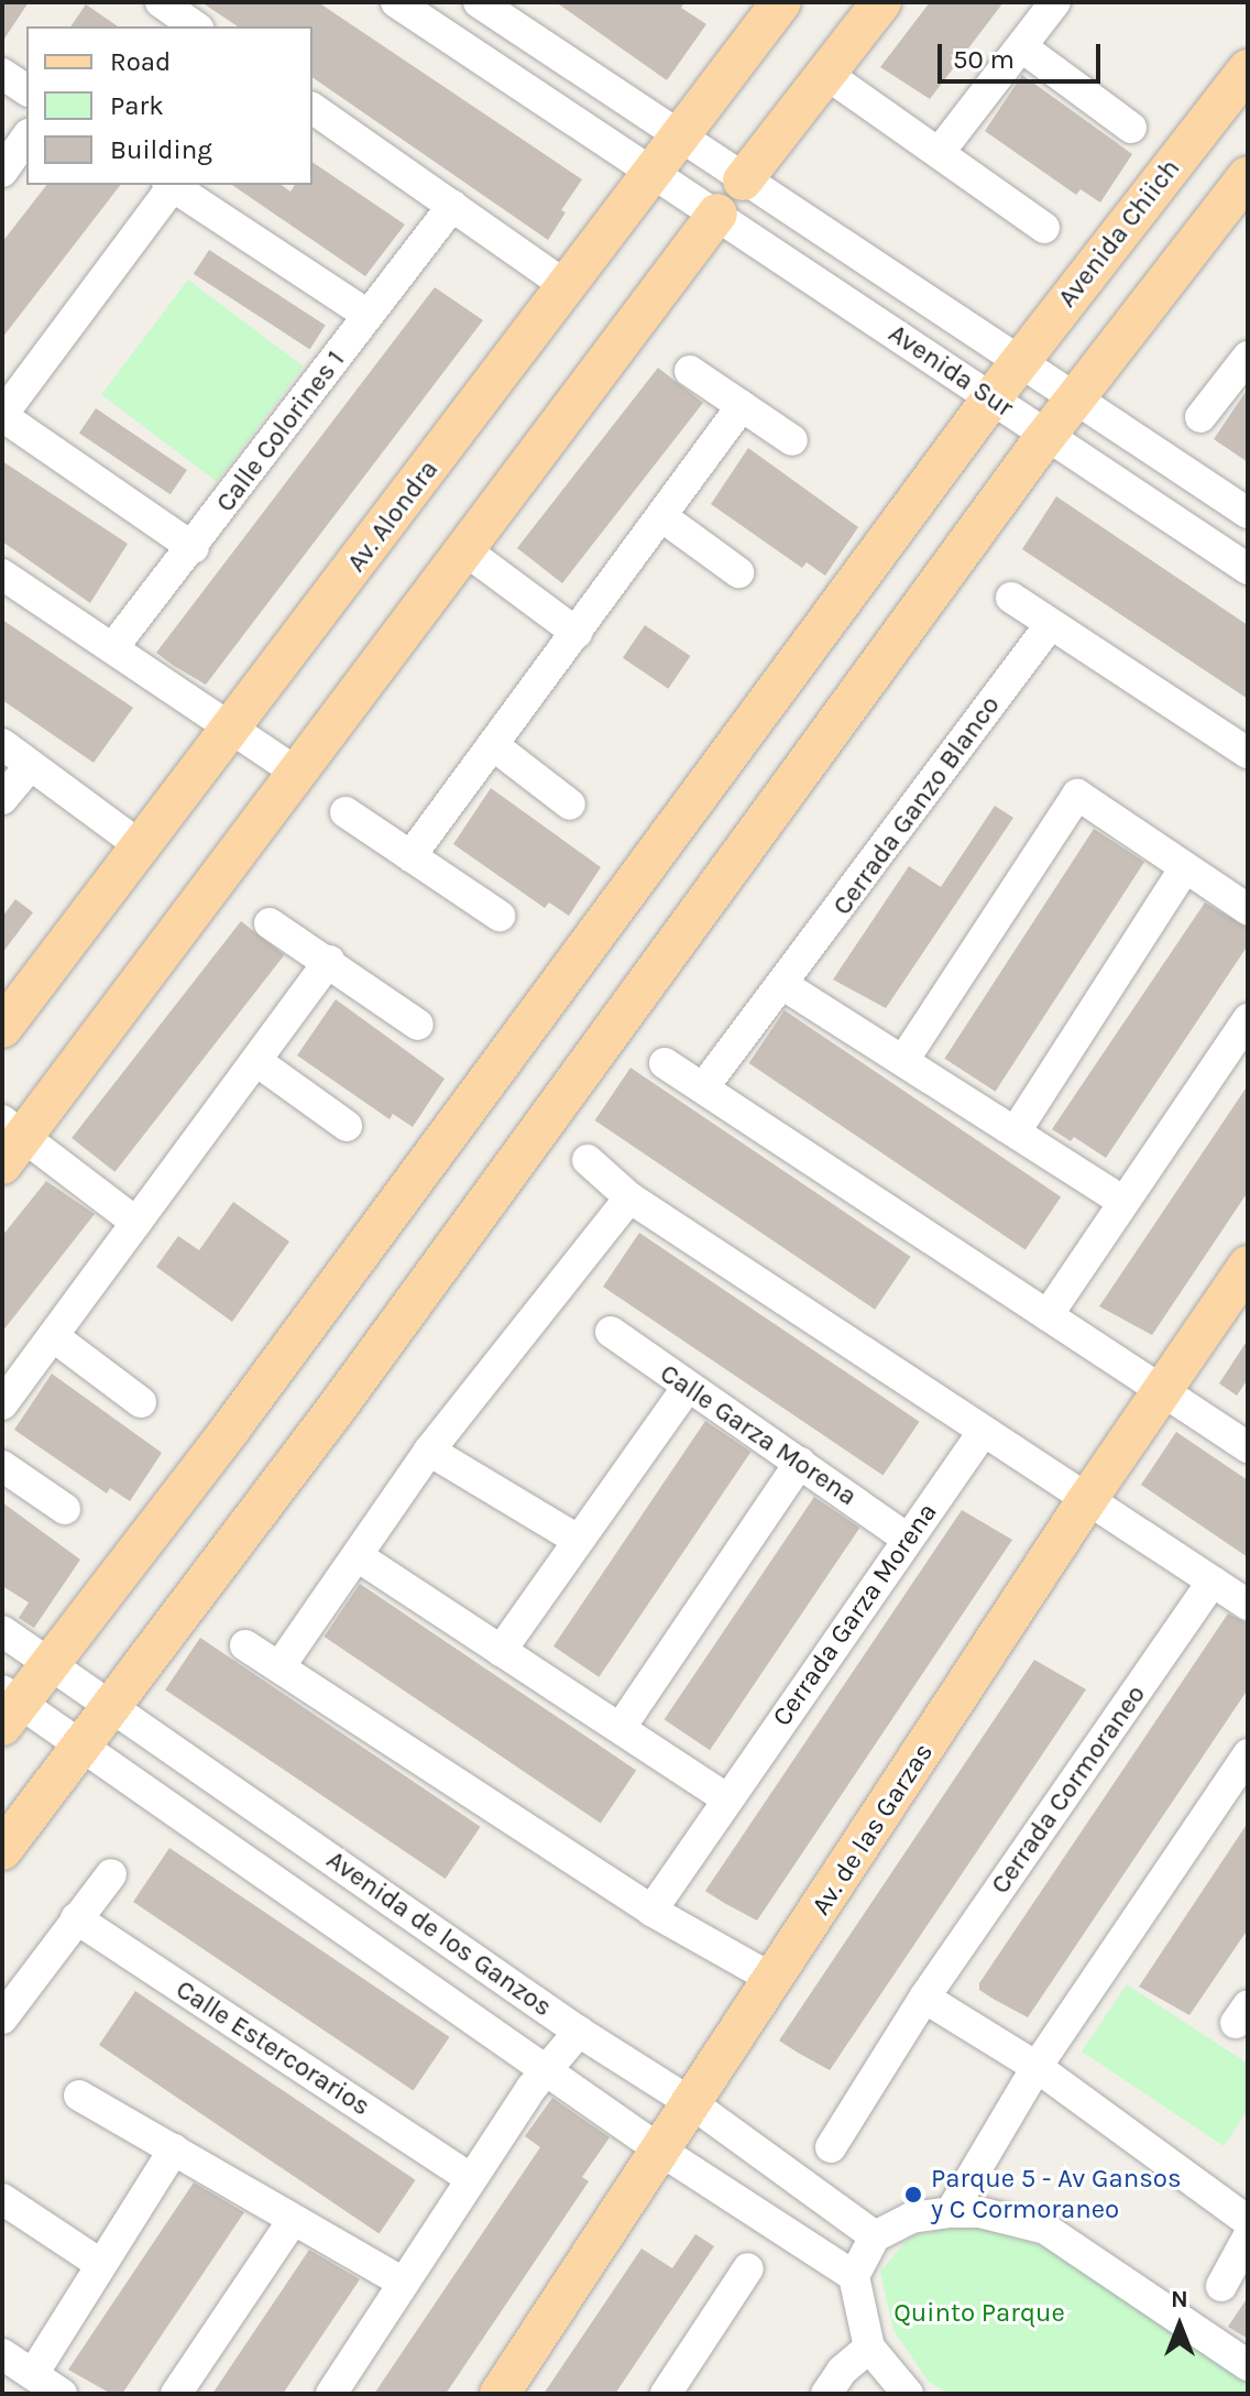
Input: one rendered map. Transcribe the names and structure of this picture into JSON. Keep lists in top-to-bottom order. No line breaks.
{"streets":{"main road":["Avenida Chiich","Av. Alondra","Av. de las Garzas"],"street":["Avenida Sur","Calle Colorines 1","Cerrada Ganzo Blanco","Calle Garza Morena","Cerrada Garza Morena","Cerrada Cormoraneo","Avenida de los Ganzos","Calle Estercorarios"]},"crossings":[["Avenida Chiich","Avenida Sur"],["Avenida Chiich","Avenida de los Ganzos"],["Avenida Sur","Av. Alondra"],["Calle Garza Morena","Cerrada Garza Morena"],["Av. de las Garzas","Avenida de los Ganzos"]],"parks":["Quinto Parque"],"places":["Parque 5 - Av Gansos y C Cormoraneo"],"legend":["Road","Park","Building"],"scale_bar":"50 m","north":"top"}
